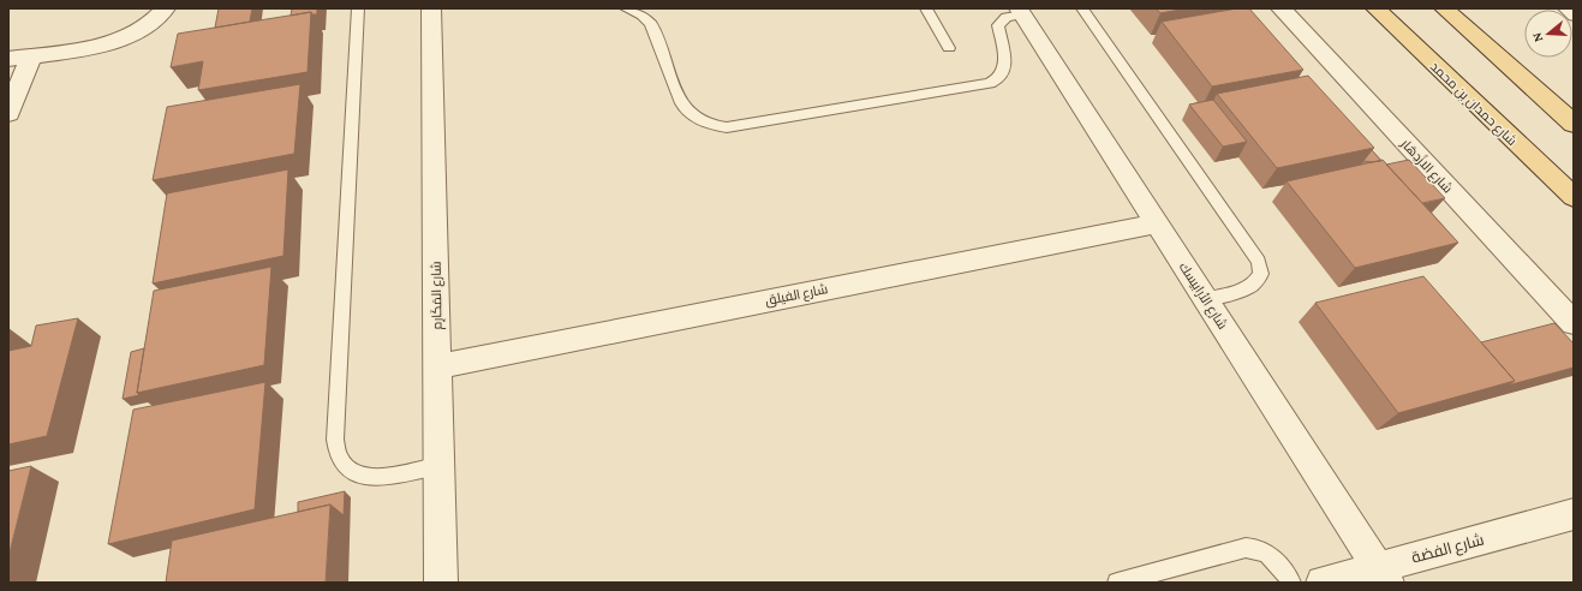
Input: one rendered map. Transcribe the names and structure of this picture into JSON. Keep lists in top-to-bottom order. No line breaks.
{"streets":{"main road":["شارع حمدان بن محمد"],"street":["شارع الازْدِهَار","شارع الفيلق","شارع المَكَارِم","شارع الأرابيسك","شارع الفضة"]},"crossings":[["شارع الفيلق","شارع المَكَارِم"],["شارع الفيلق","شارع الأرابيسك"],["شارع الأرابيسك","شارع الفضة"]],"north":"left"}
